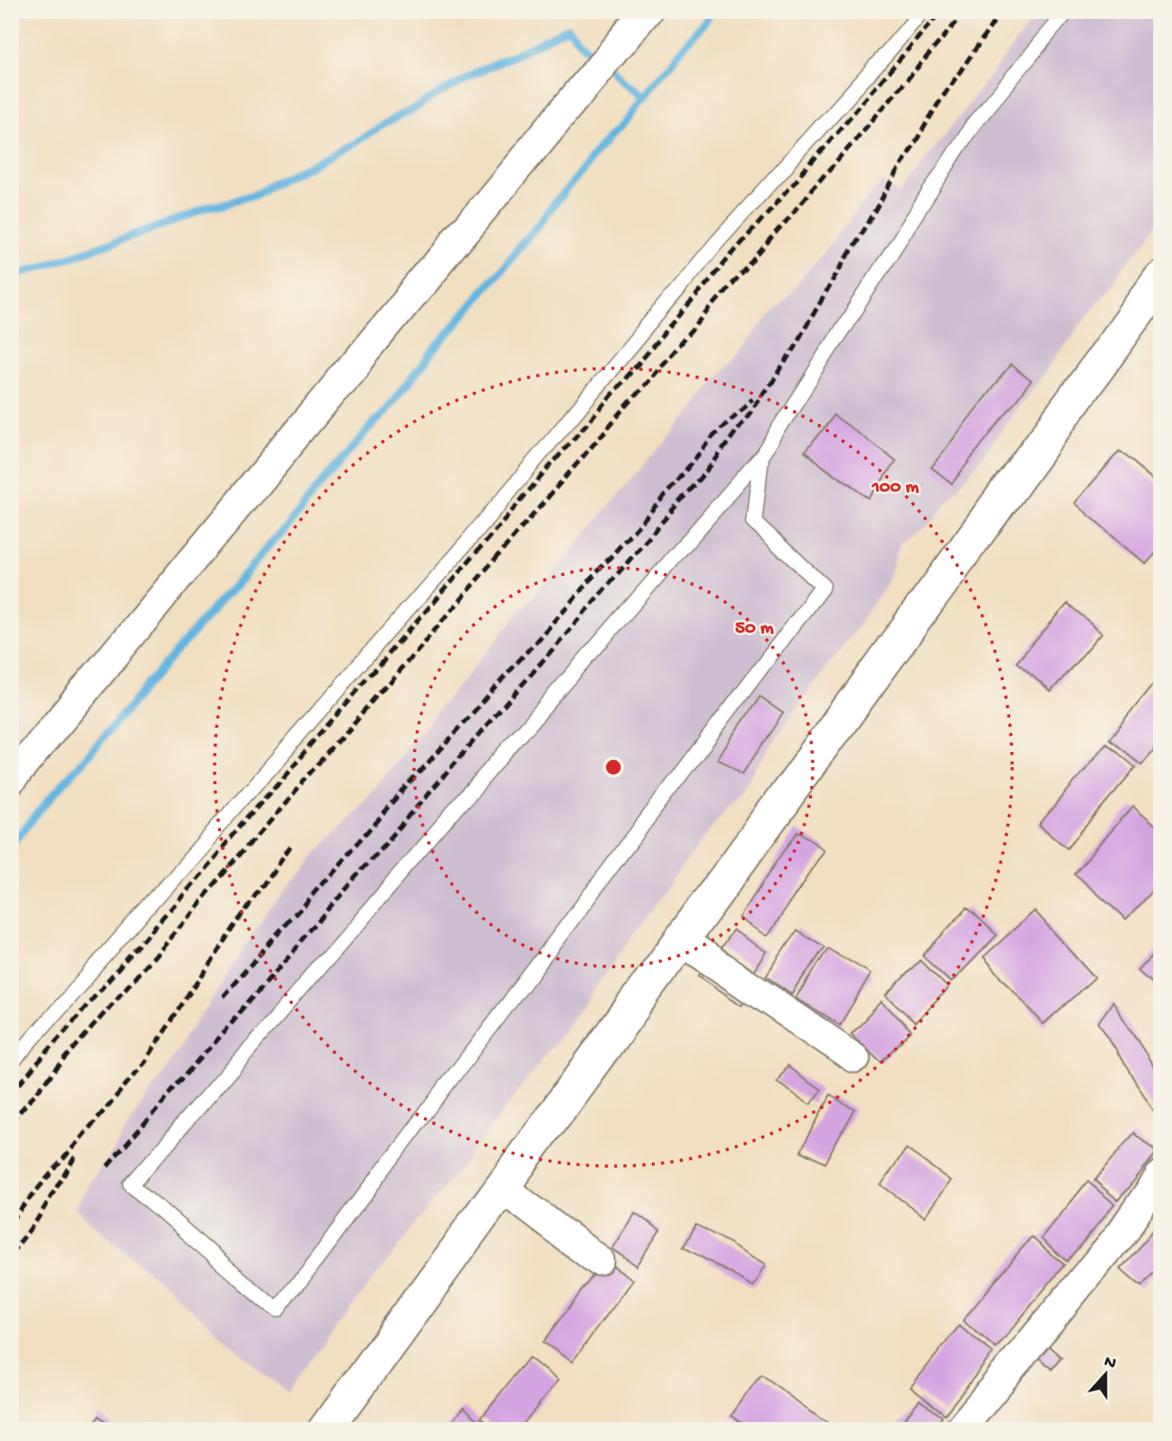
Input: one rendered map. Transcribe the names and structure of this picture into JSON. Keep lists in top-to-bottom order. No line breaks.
{"north":"top","rings":["100 m","50 m"]}
